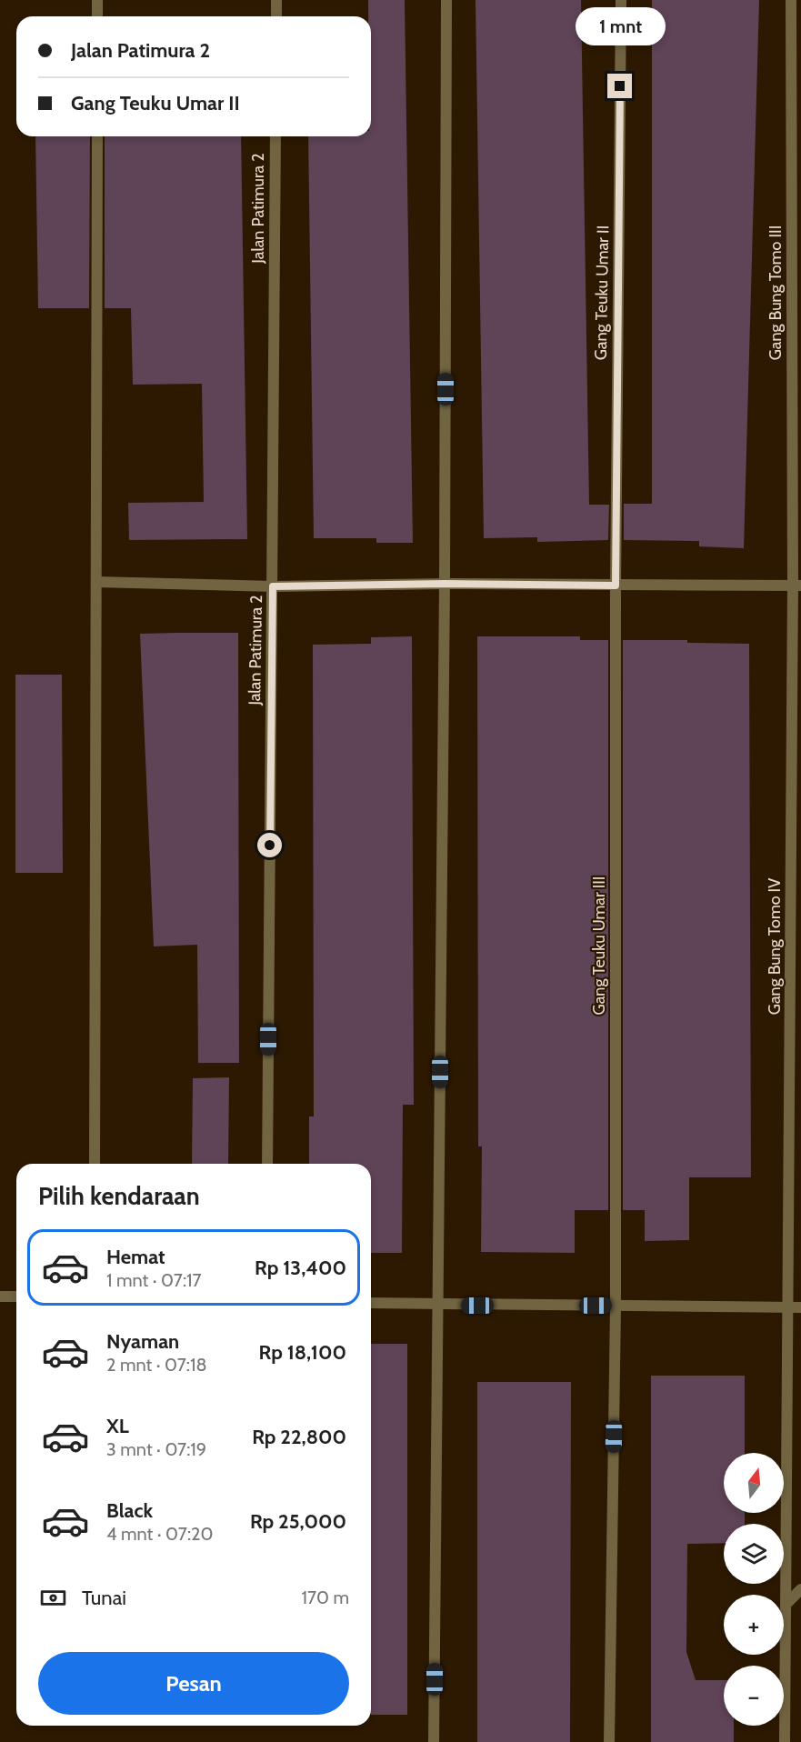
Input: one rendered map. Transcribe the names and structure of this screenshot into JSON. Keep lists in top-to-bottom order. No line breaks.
{"streets":{"street":["Jalan Patimura 2","Gang Teuku Umar II","Gang Bung Tomo III","Gang Teuku Umar III","Gang Bung Tomo IV"]},"crossings":[["Gang Teuku Umar II","Gang Teuku Umar III"],["Gang Bung Tomo III","Gang Bung Tomo IV"]],"north":"top","page":{"bubble":"1 mnt","banner":["Jalan Patimura 2","Gang Teuku Umar II"],"heading":"Pilih kendaraan","list":[{"name":"Hemat","note":"1 mnt · 07:17","value":"Rp 13,400"},{"name":"Nyaman","note":"2 mnt · 07:18","value":"Rp 18,100"},{"name":"XL","note":"3 mnt · 07:19","value":"Rp 22,800"},{"name":"Black","note":"4 mnt · 07:20","value":"Rp 25,000"}],"map_buttons":["+","−"],"pay":["Tunai","170 m"],"buttons":"Pesan"}}
